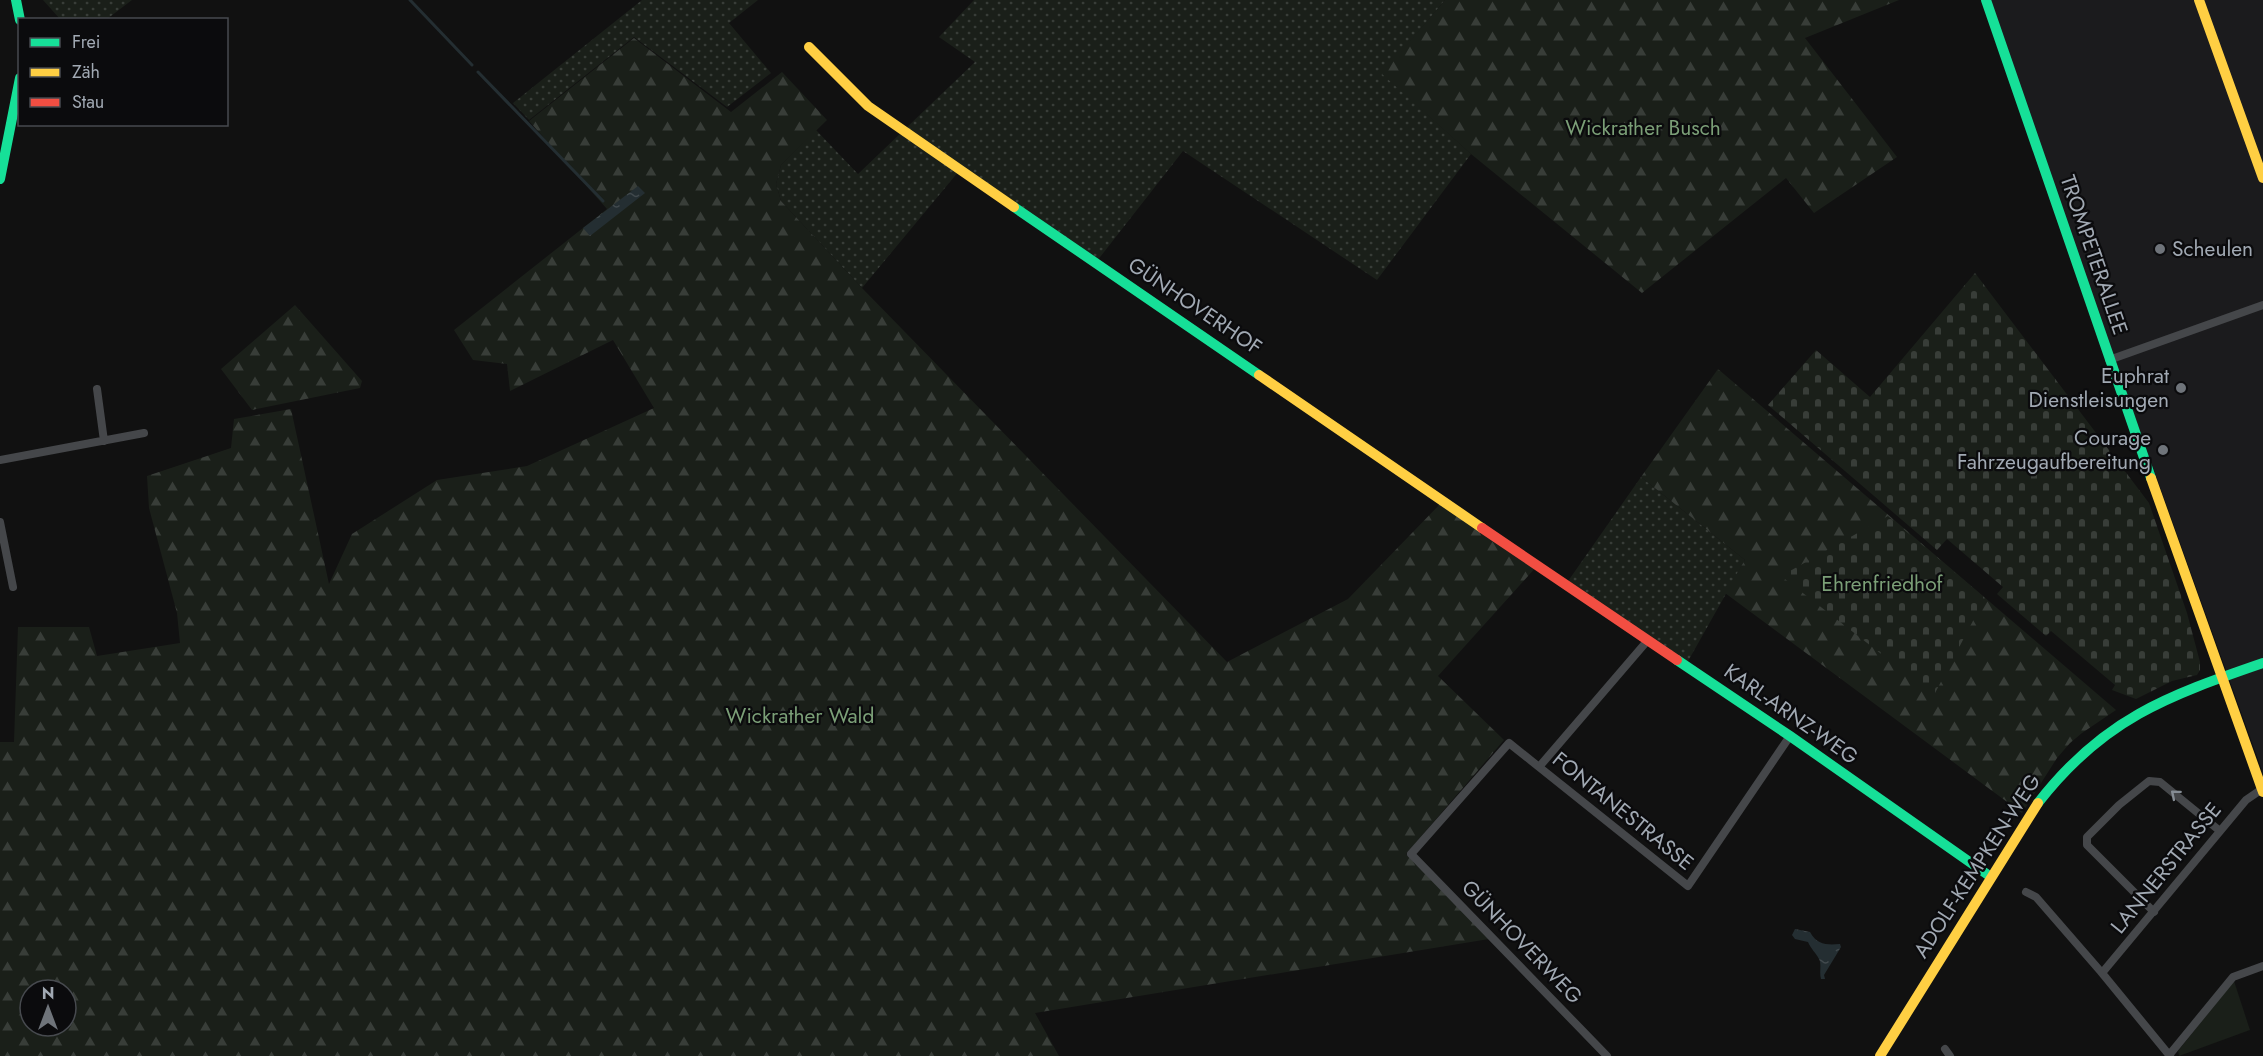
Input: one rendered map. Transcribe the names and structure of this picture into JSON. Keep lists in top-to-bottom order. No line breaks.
{"streets":{"street":["TROMPETERALLEE","GÜNHOVERHOF","KARL-ARNZ-WEG","FONTANESTRASSE","ADOLF-KEMPKEN-WEG","LANNERSTRASSE","GÜNHOVERWEG"]},"crossings":[["TROMPETERALLEE","ADOLF-KEMPKEN-WEG"],["TROMPETERALLEE","LANNERSTRASSE"],["GÜNHOVERHOF","KARL-ARNZ-WEG"],["KARL-ARNZ-WEG","FONTANESTRASSE"],["KARL-ARNZ-WEG","ADOLF-KEMPKEN-WEG"],["FONTANESTRASSE","GÜNHOVERWEG"]],"parks":["Wickrather Busch","Ehrenfriedhof","Wickrather Wald"],"places":["Scheulen","Euphrat Dienstleisungen","Courage Fahrzeugaufbereitung"],"legend":["Frei","Zäh","Stau"],"north":"top"}
